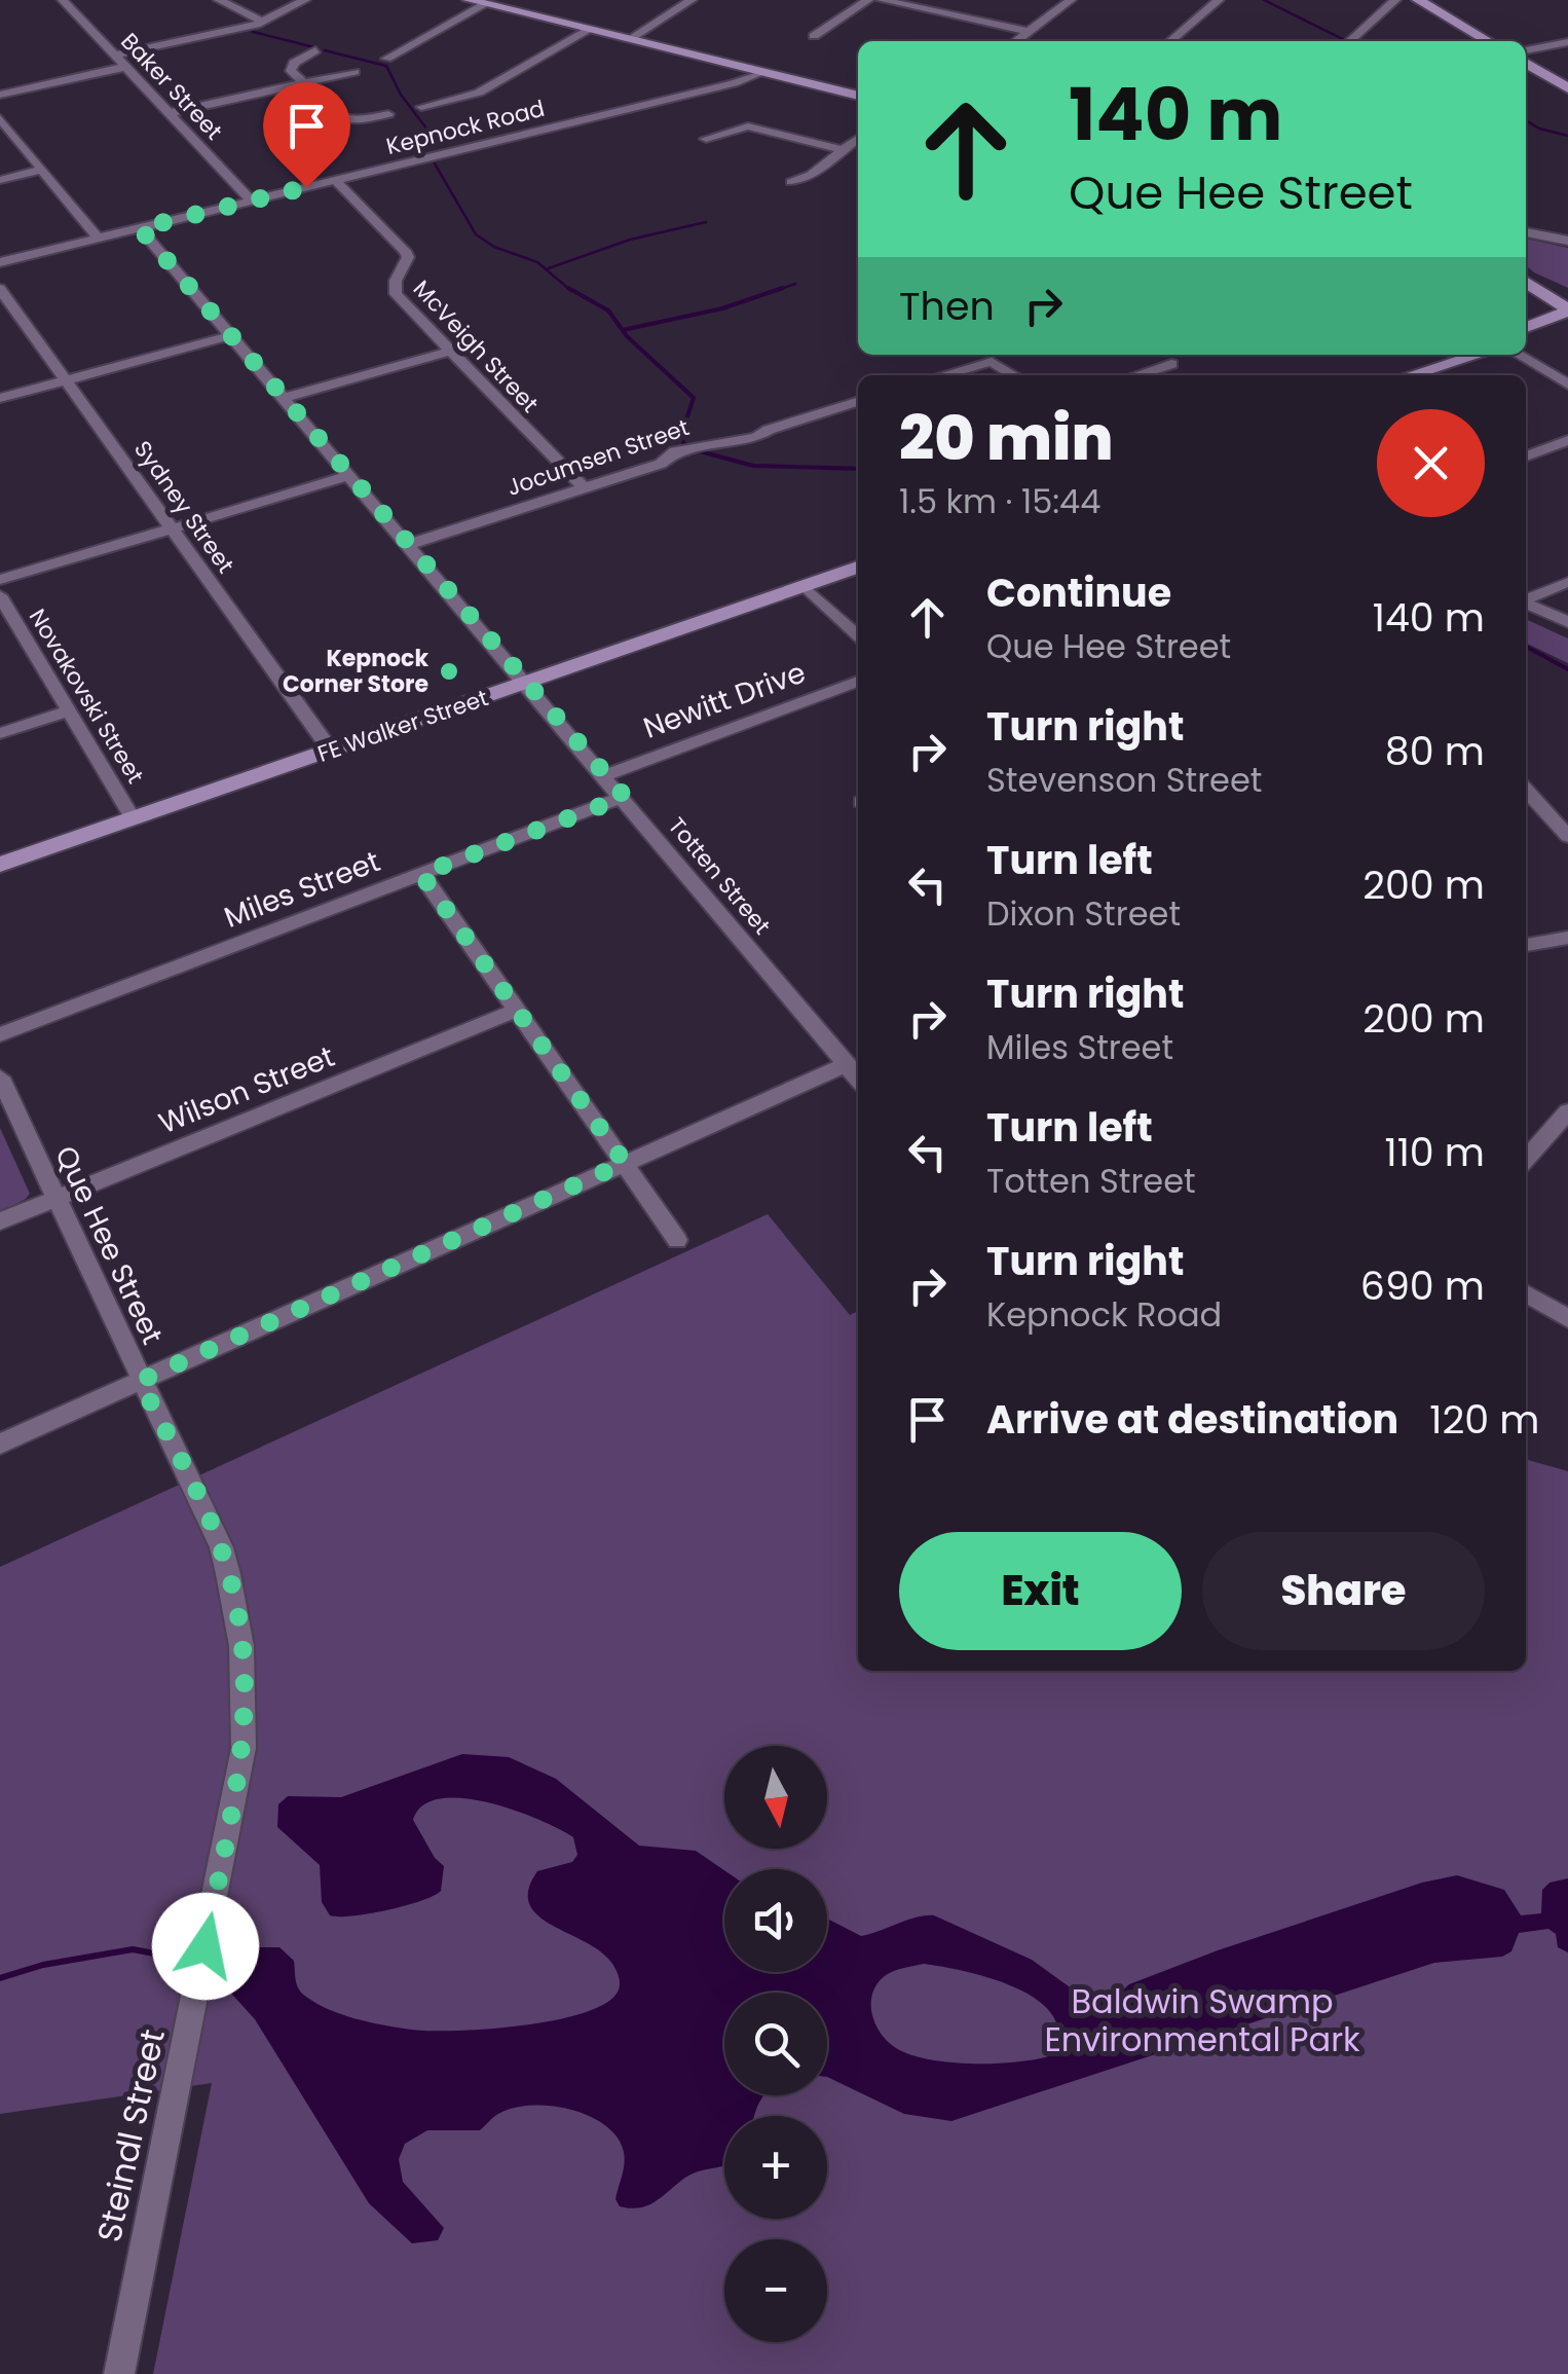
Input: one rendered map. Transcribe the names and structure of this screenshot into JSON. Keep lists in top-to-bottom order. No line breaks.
{"streets":{"main road":["FE Walker Street"],"street":["Baker Street","Kepnock Road","McVeigh Street","Jocumsen Street","Sydney Street","Novakovski Street","Newitt Drive","Totten Street","Miles Street","Wilson Street","Que Hee Street","Steindl Street"]},"crossings":[["Baker Street","Kepnock Road"],["Kepnock Road","McVeigh Street"],["Kepnock Road","Totten Street"],["McVeigh Street","Jocumsen Street"],["Jocumsen Street","Totten Street"],["Sydney Street","FE Walker Street"],["Novakovski Street","FE Walker Street"],["Newitt Drive","Totten Street"],["FE Walker Street","Totten Street"],["Totten Street","Miles Street"],["Wilson Street","Que Hee Street"],["Que Hee Street","Steindl Street"]],"parks":["Baldwin Swamp Environmental Park"],"places":["Kepnock Corner Store"],"north":"bottom","page":{"turn":["140 m","Que Hee Street"],"then":"Then","heading":["20 min","1.5 km · 15:44"],"list":[{"name":"Continue","note":"Que Hee Street","value":"140 m"},{"name":"Turn right","note":"Stevenson Street","value":"80 m"},{"name":"Turn left","note":"Dixon Street","value":"200 m"},{"name":"Turn right","note":"Miles Street","value":"200 m"},{"name":"Turn left","note":"Totten Street","value":"110 m"},{"name":"Turn right","note":"Kepnock Road","value":"690 m"},{"name":"Arrive at destination","value":"120 m"}],"buttons":["Exit","Share"],"map_buttons":["+","−"]}}
